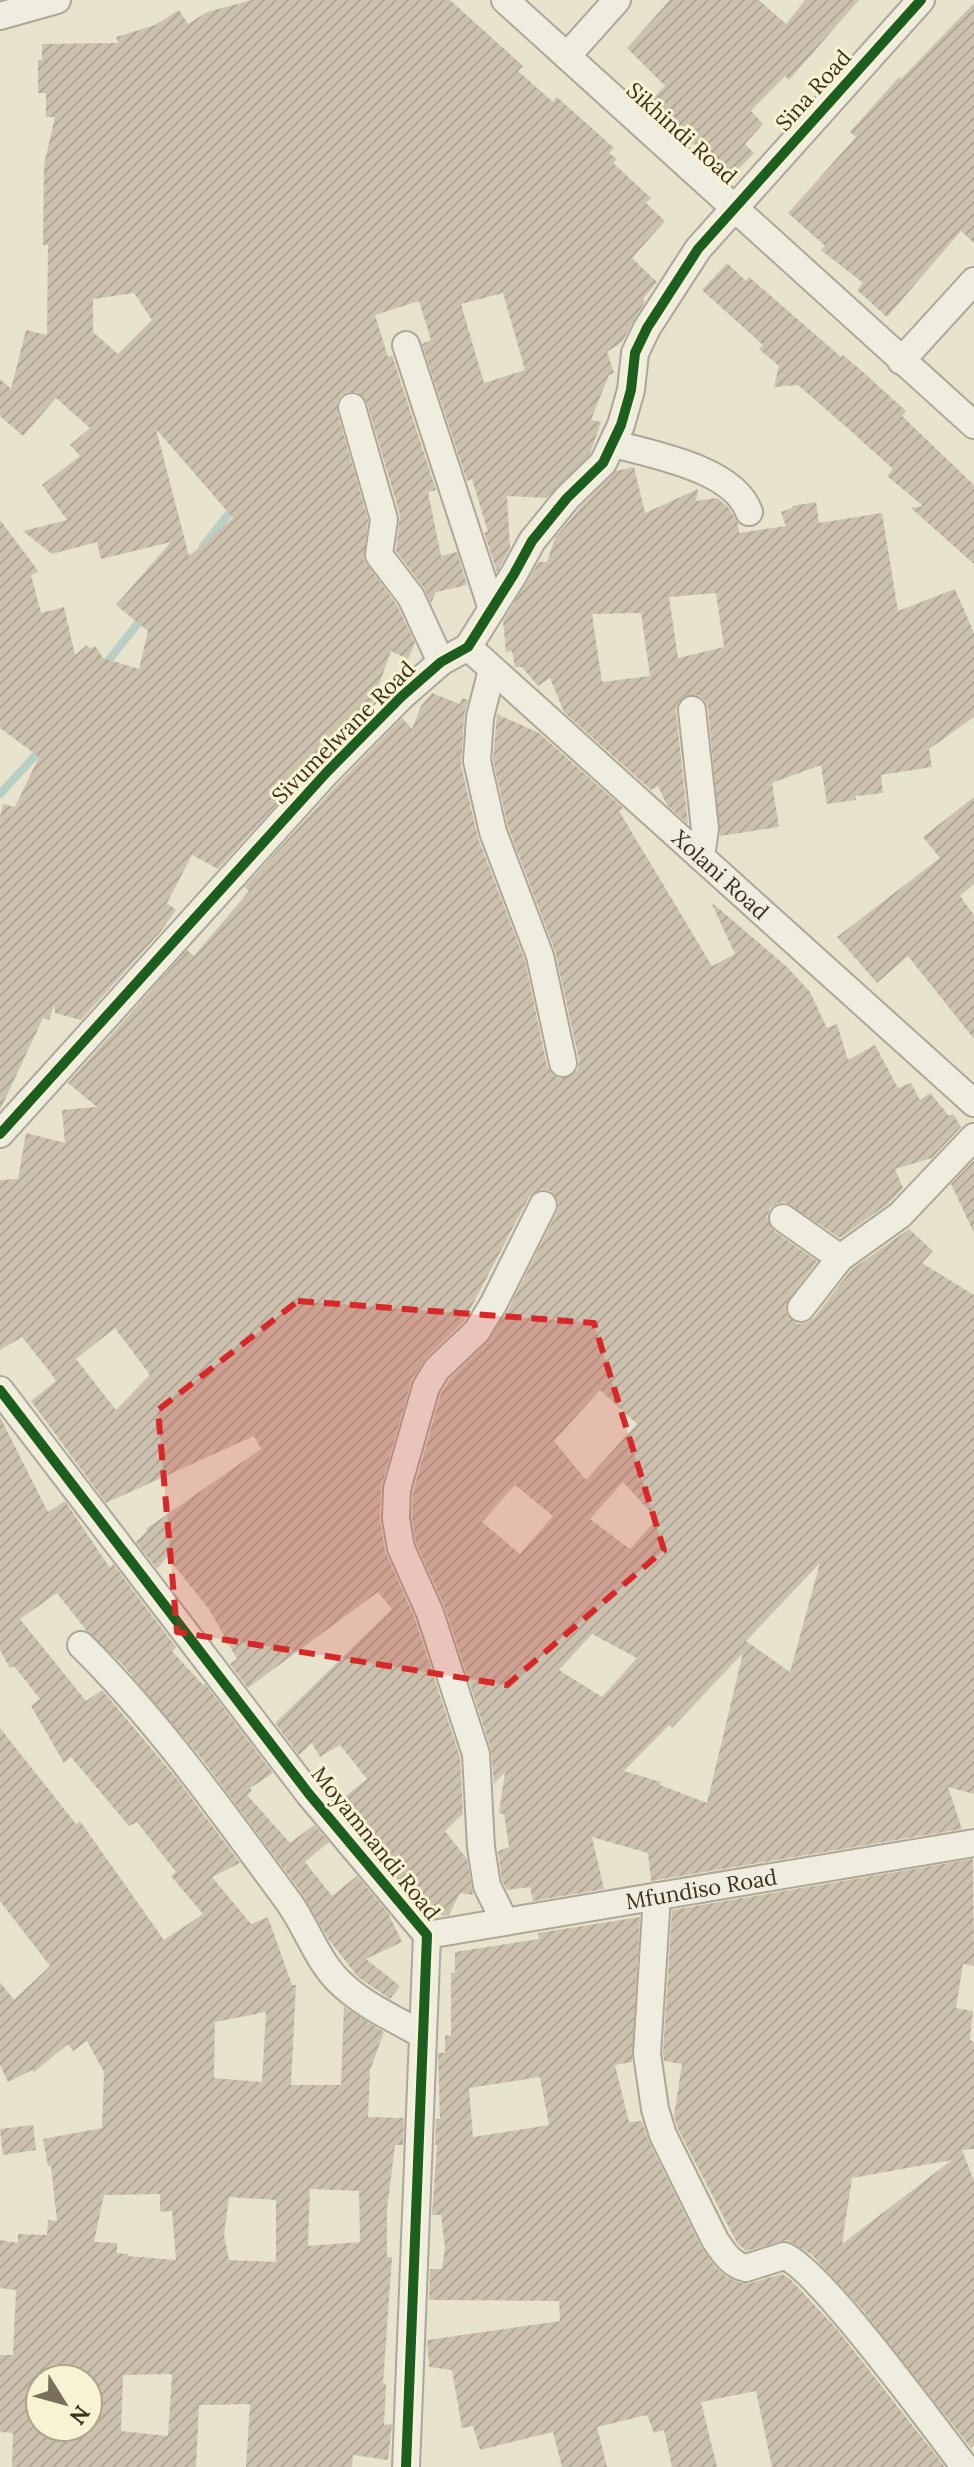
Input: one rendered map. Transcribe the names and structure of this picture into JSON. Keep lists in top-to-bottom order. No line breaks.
{"streets":{"street":["Sina Road","Sikhindi Road","Sivumelwane Road","Xolani Road","Moyamnandi Road","Mfundiso Road"]},"crossings":[["Sina Road","Sikhindi Road"],["Sina Road","Sivumelwane Road"],["Sikhindi Road","Sivumelwane Road"],["Sivumelwane Road","Xolani Road"],["Moyamnandi Road","Mfundiso Road"]],"north":"bottom right"}
